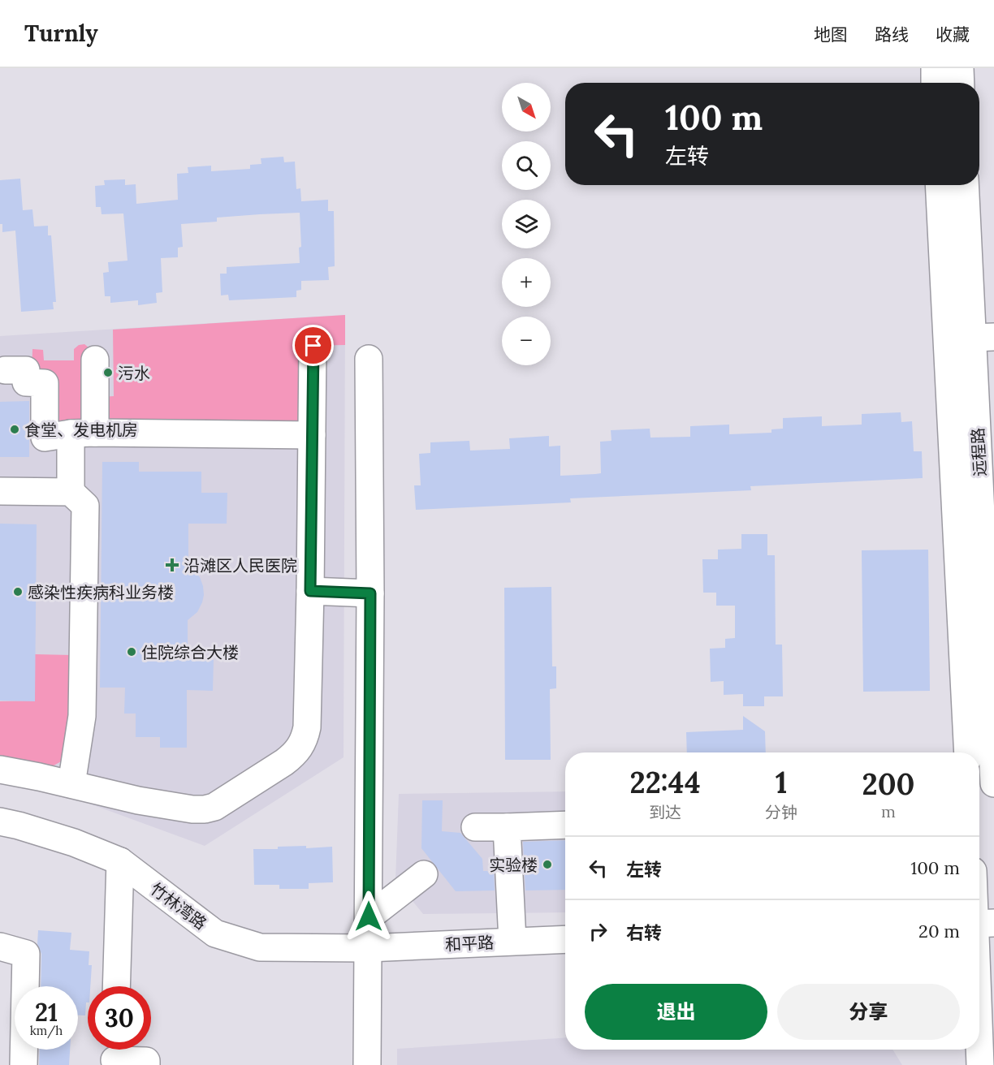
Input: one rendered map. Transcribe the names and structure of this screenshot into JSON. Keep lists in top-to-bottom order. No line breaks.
{"streets":{"main road":["远程路","竹林湾路","和平路"]},"crossings":[["竹林湾路","和平路"]],"places":{"other":["污水","食堂、发电机房","感染性疾病科业务楼","住院综合大楼","实验楼"],"health":["沿滩区人民医院"]},"north":"bottom right","page":{"header":"Turnly","nav":["地图","路线","收藏"],"map_buttons":["+","−"],"turn":["100 m","左转"],"eta":["22:44","到达","1","分钟","200","m"],"list":[{"name":"左转","value":"100 m"},{"name":"右转","value":"20 m"}],"buttons":["退出","分享"],"speed":"21 km/h","limit":"30"}}
